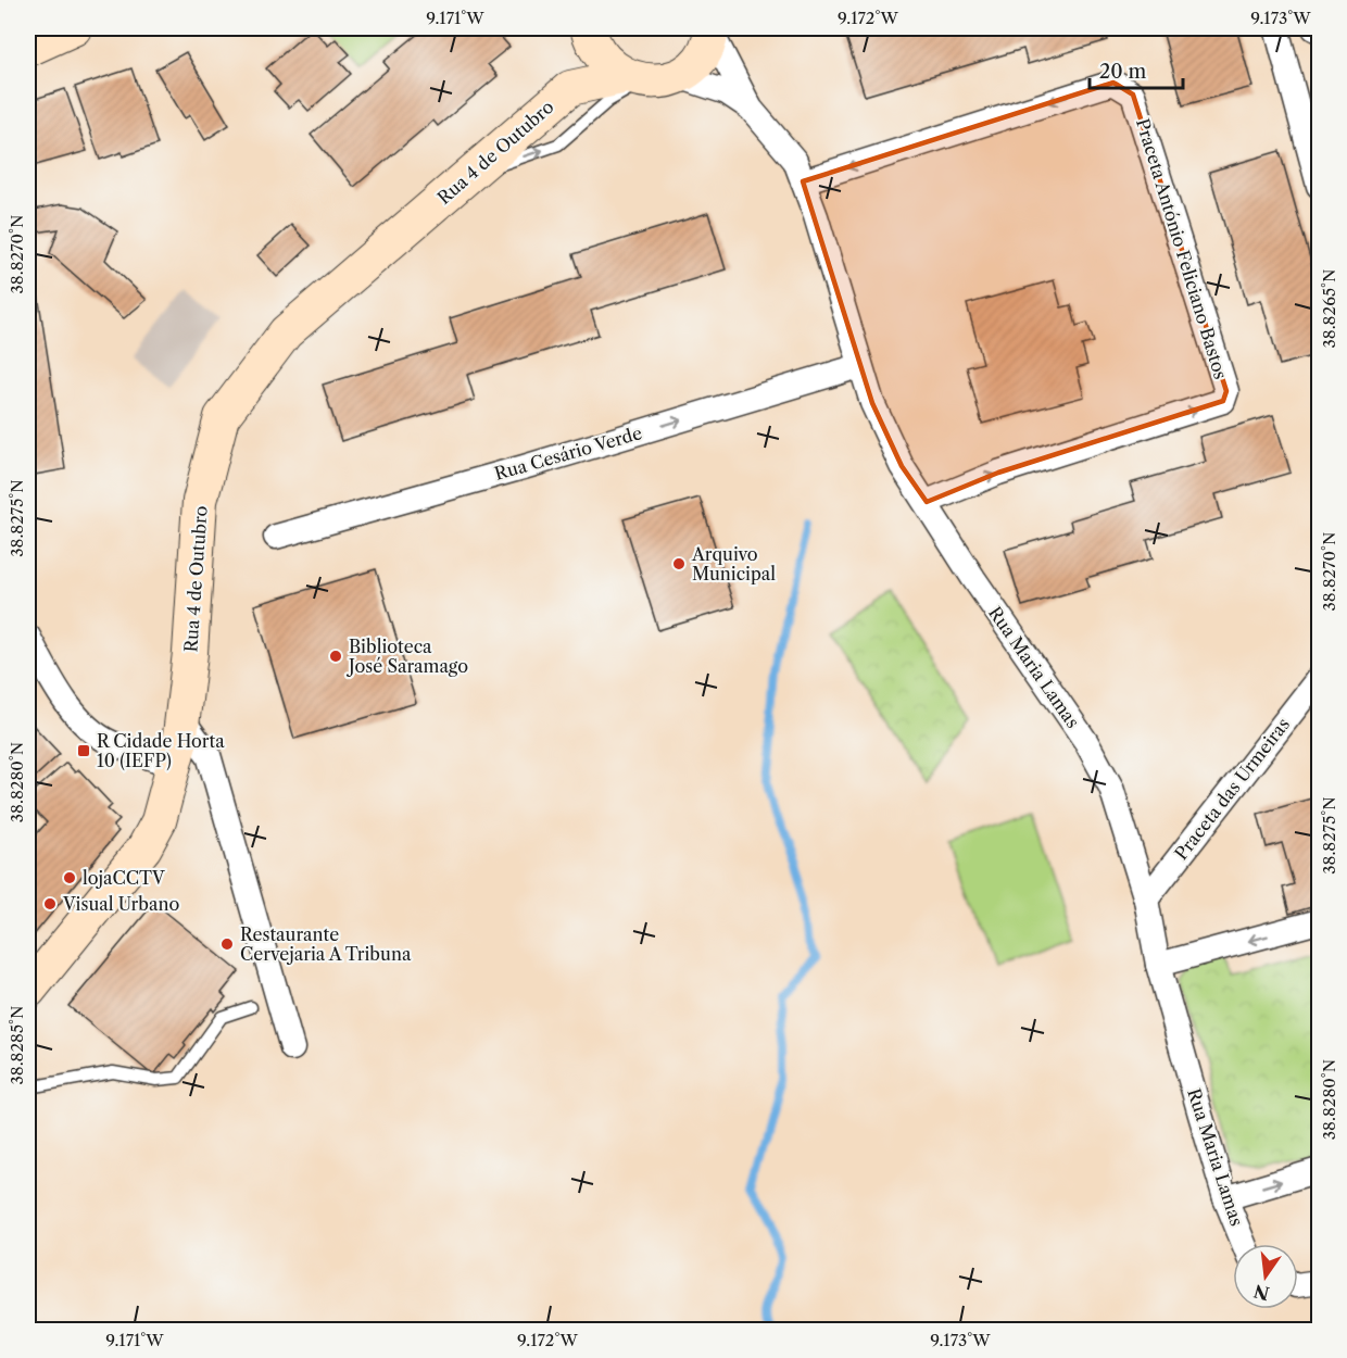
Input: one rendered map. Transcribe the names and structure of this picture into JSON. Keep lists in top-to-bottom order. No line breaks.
{"streets":{"street":["Rua 4 de Outubro","Praceta António Feliciano Bastos","Rua Cesário Verde","Rua Maria Lamas","Praceta das Urmeiras"]},"crossings":[["Rua 4 de Outubro","Rua Maria Lamas"],["Praceta António Feliciano Bastos","Rua Maria Lamas"],["Rua Cesário Verde","Rua Maria Lamas"],["Rua Maria Lamas","Praceta das Urmeiras"]],"one_way":["Rua Cesário Verde"],"places":{"other":["Arquivo Municipal","Biblioteca José Saramago","lojaCCTV","Visual Urbano","Restaurante Cervejaria A Tribuna"],"transit":["R Cidade Horta 10 (IEFP)"]},"scale_bar":"20 m","north":"bottom","coordinates":["9.171°W","9.172°W","9.173°W","38.8270°N","38.8265°N","38.8275°N","38.8280°N","38.8285°N"]}
